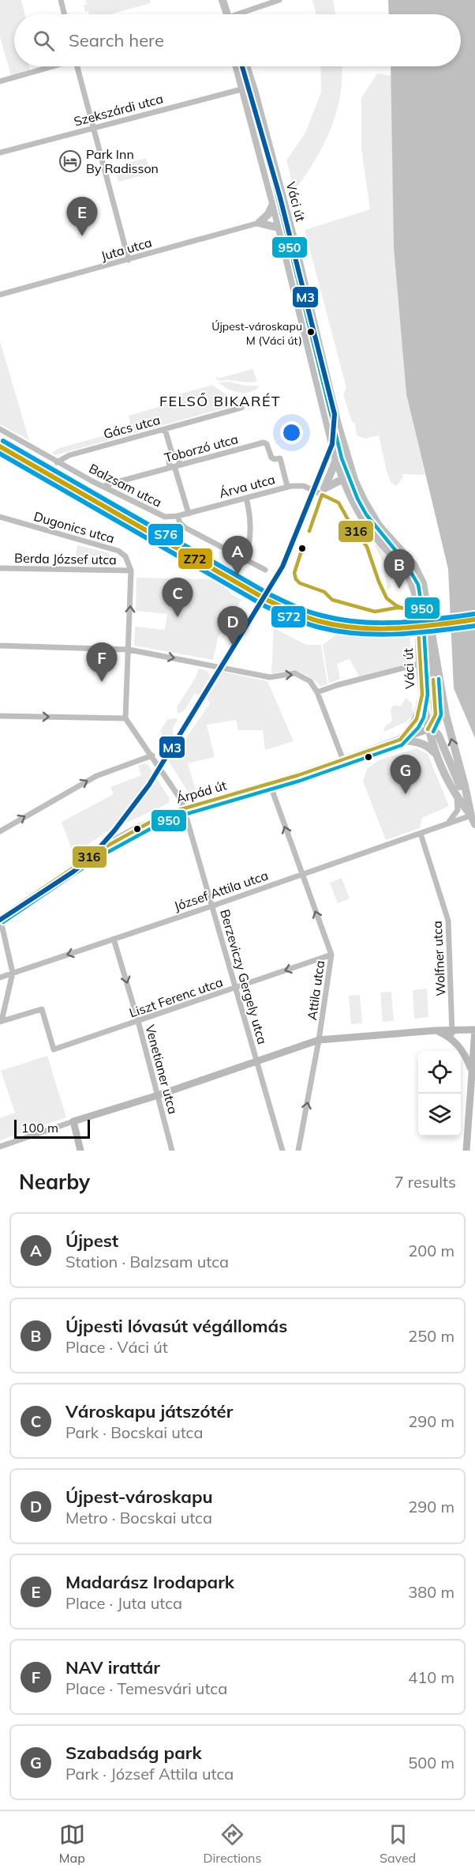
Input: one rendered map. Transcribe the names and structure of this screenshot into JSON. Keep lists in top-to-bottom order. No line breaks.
{"streets":{"main road":["Váci út"],"street":["Szekszárdi utca","Juta utca","Gács utca","Toborzó utca","Balzsam utca","Árva utca","Dugonics utca","Berda József utca","Árpád út","József Attila utca","Wolfner utca","Berzeviczy Gergely utca","Attila utca","Liszt Ferenc utca","Venetianer utca"]},"crossings":[["Szekszárdi utca","Váci út"],["Váci út","Árpád út"],["Váci út","József Attila utca"],["Gács utca","Balzsam utca"],["Toborzó utca","Balzsam utca"],["Toborzó utca","Árva utca"],["Balzsam utca","Árva utca"],["Dugonics utca","Berda József utca"],["Árpád út","Berzeviczy Gergely utca"],["Árpád út","Attila utca"],["József Attila utca","Wolfner utca"],["József Attila utca","Berzeviczy Gergely utca"],["József Attila utca","Attila utca"],["József Attila utca","Venetianer utca"],["Berzeviczy Gergely utca","Liszt Ferenc utca"],["Attila utca","Liszt Ferenc utca"],["Liszt Ferenc utca","Venetianer utca"]],"one_way":["Attila utca","Venetianer utca"],"districts":["FELSŐ BIKARÉT"],"places":{"hotel":["Park Inn By Radisson"],"other":["Újpest-városkapu M (Váci út)"]},"lines":["transit line M3","transit line 950","transit line S76","transit line Z72","transit line S72","transit line 316"],"scale_bar":"100 m","page":{"search":"Search here","pins":["E","A","B","C","D","F","G"],"scale":"100 m","heading":["Nearby","7 results"],"list":[{"mark":"A","name":"Újpest","note":"Station · Balzsam utca","value":"200 m"},{"mark":"B","name":"Újpesti lóvasút végállomás","note":"Place · Váci út","value":"250 m"},{"mark":"C","name":"Városkapu játszótér","note":"Park · Bocskai utca","value":"290 m"},{"mark":"D","name":"Újpest-városkapu","note":"Metro · Bocskai utca","value":"290 m"},{"mark":"E","name":"Madarász Irodapark","note":"Place · Juta utca","value":"380 m"},{"mark":"F","name":"NAV irattár","note":"Place · Temesvári utca","value":"410 m"},{"mark":"G","name":"Szabadság park","note":"Park · József Attila utca","value":"500 m"}],"nav":["Map","Directions","Saved"]}}
